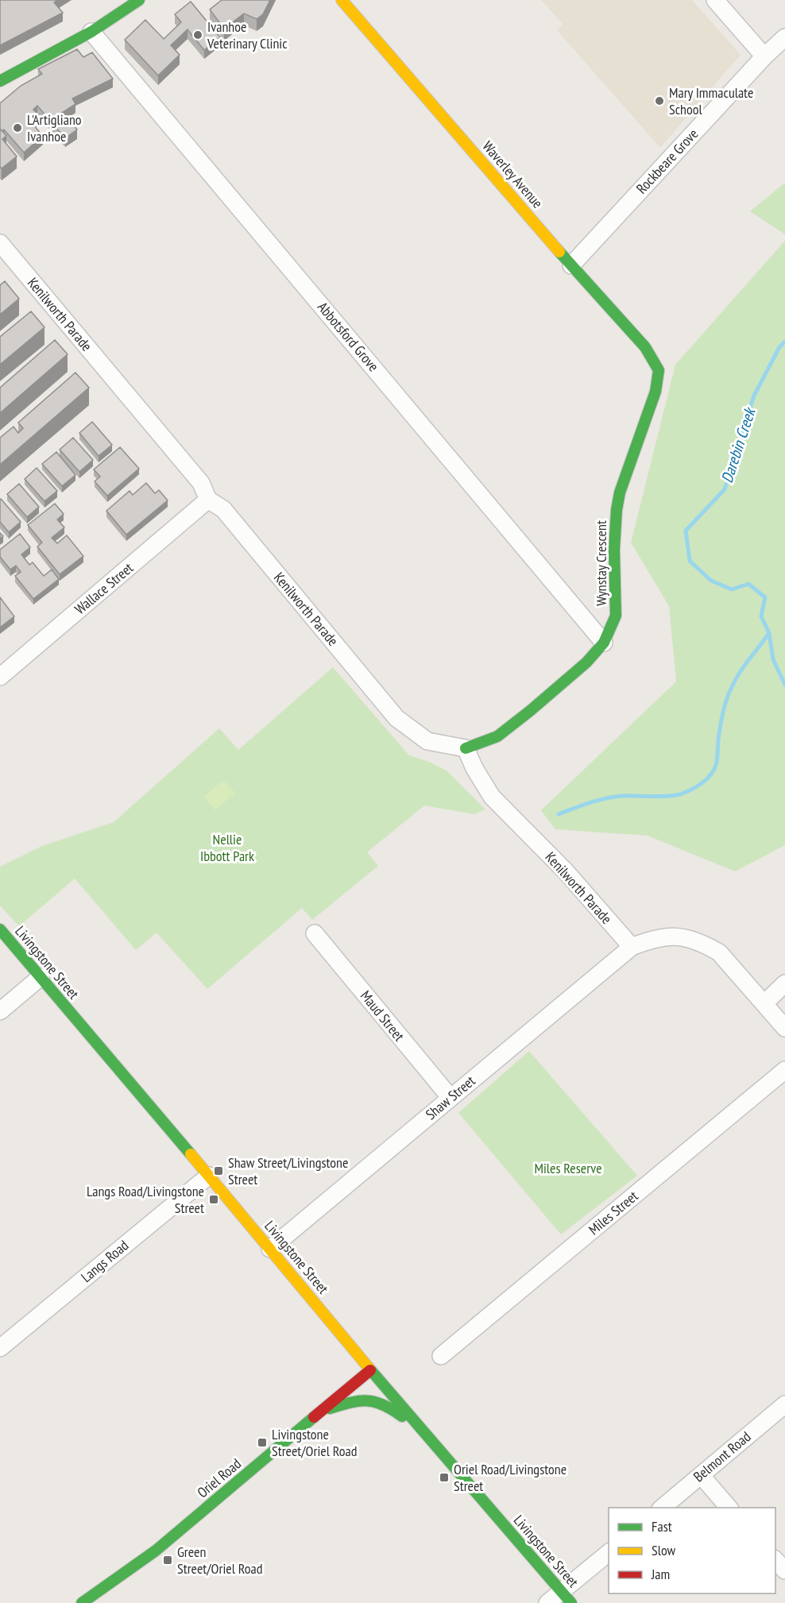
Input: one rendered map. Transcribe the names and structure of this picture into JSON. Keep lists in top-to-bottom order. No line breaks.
{"streets":{"main road":["Waverley Avenue","Wynstay Crescent","Livingstone Street","Oriel Road"],"street":["Rockbeare Grove","Kenilworth Parade","Abbotsford Grove","Wallace Street","Maud Street","Shaw Street","Miles Street","Langs Road","Belmont Road"]},"crossings":[["Rockbeare Grove","Waverley Avenue"],["Waverley Avenue","Wynstay Crescent"],["Kenilworth Parade","Wynstay Crescent"],["Kenilworth Parade","Wallace Street"],["Kenilworth Parade","Shaw Street"],["Abbotsford Grove","Wynstay Crescent"],["Livingstone Street","Shaw Street"],["Livingstone Street","Langs Road"],["Livingstone Street","Oriel Road"],["Maud Street","Shaw Street"]],"water":["Darebin Creek"],"parks":["Nellie Ibbott Park","Miles Reserve"],"places":{"other":["Ivanhoe Veterinary Clinic","Mary Immaculate School","L'Artigliano Ivanhoe"],"transit":["Shaw Street/Livingstone Street","Langs Road/Livingstone Street","Livingstone Street/Oriel Road","Oriel Road/Livingstone Street","Green Street/Oriel Road"]},"legend":["Fast","Slow","Jam"]}
